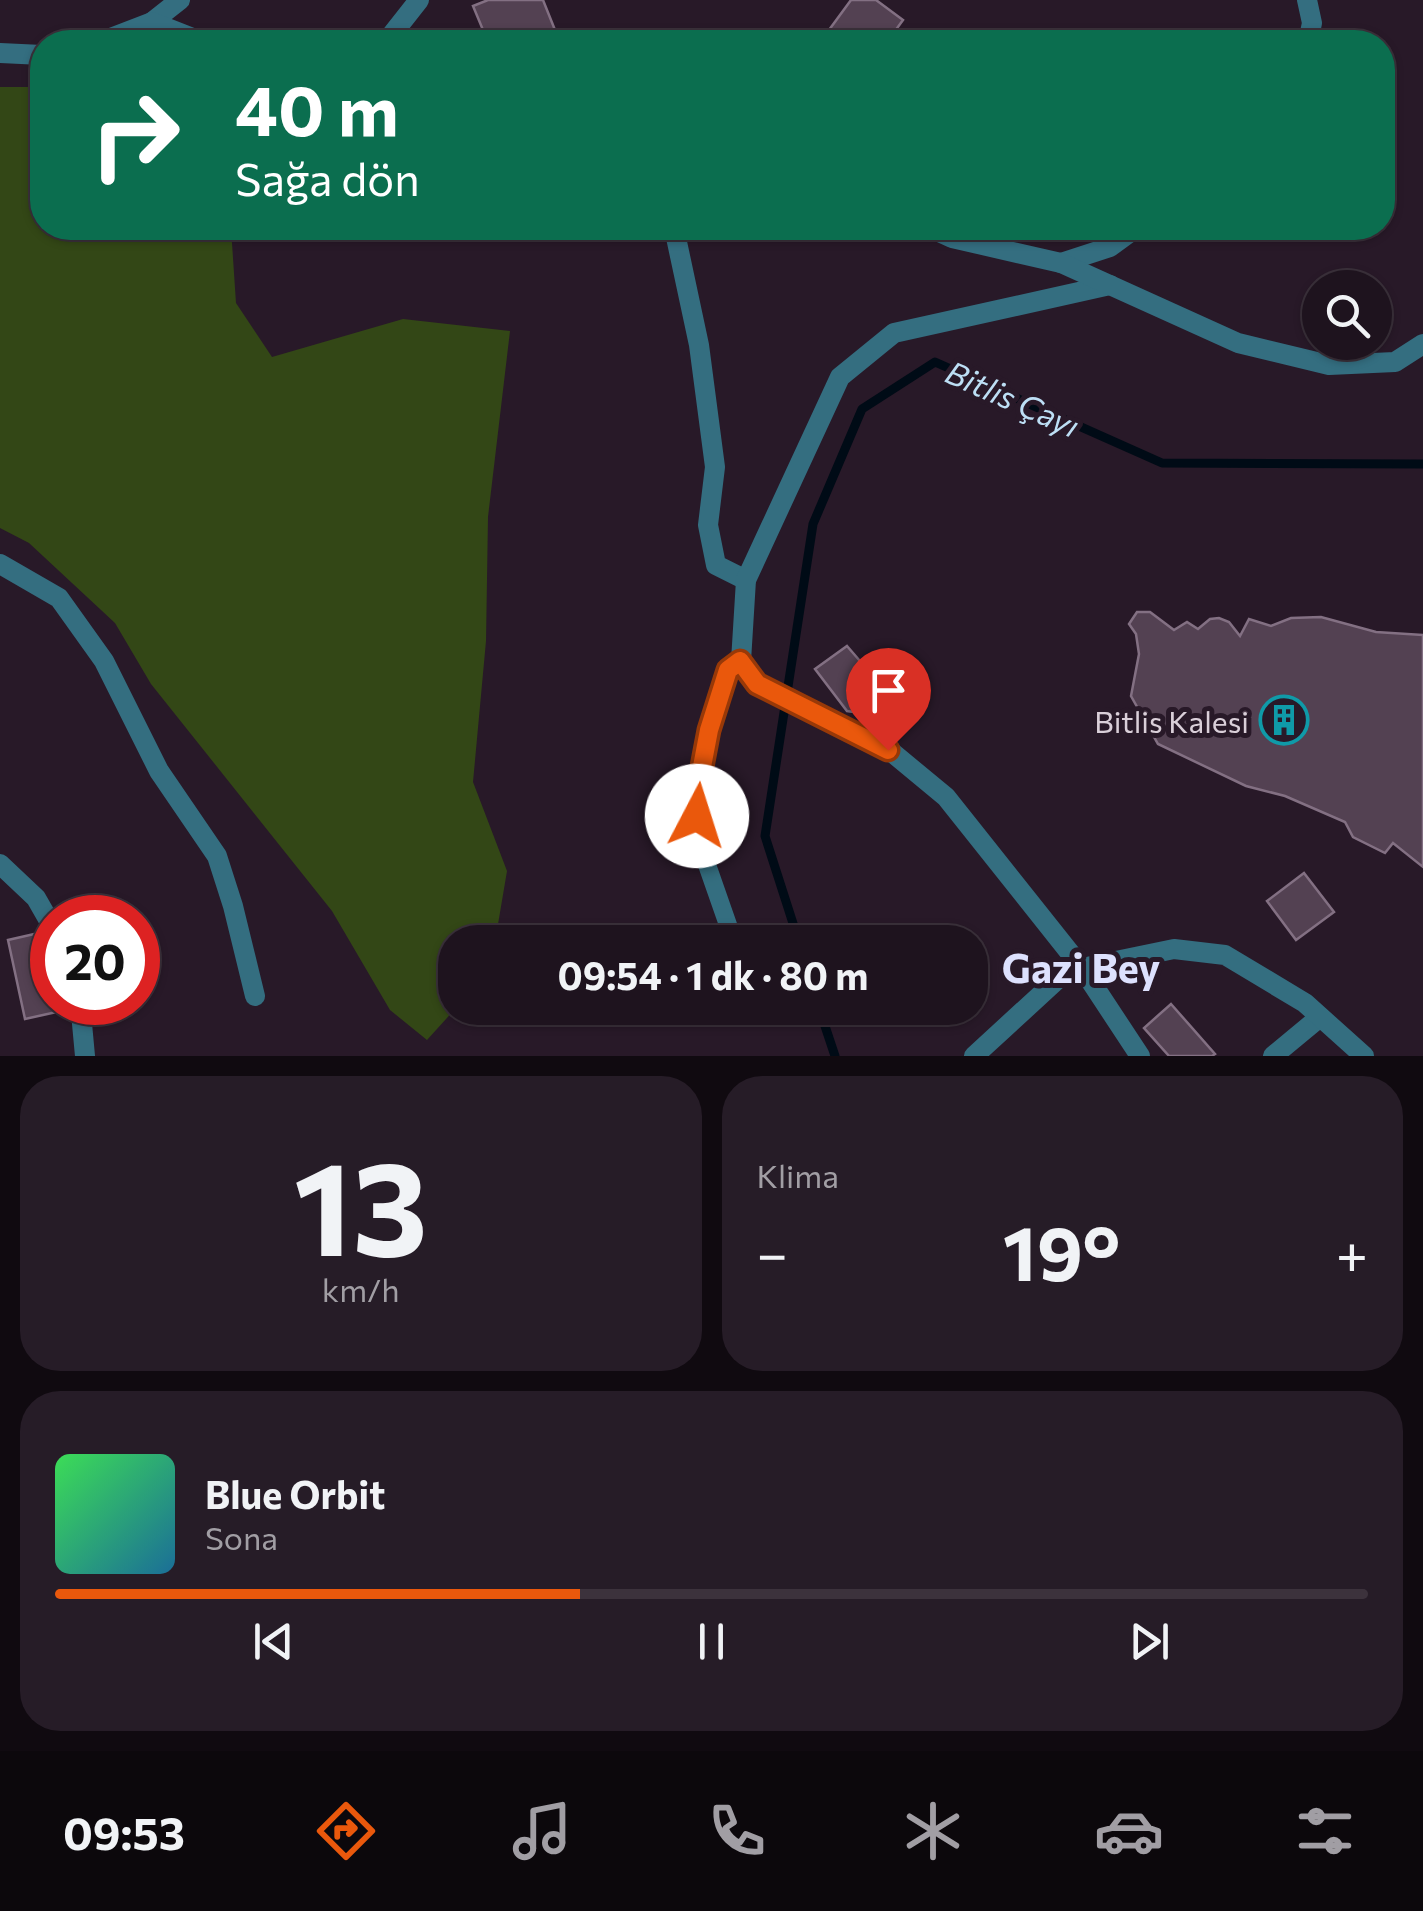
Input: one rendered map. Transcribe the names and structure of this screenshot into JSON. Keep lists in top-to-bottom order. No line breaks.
{"districts":["Gazi Bey"],"water":["Bitlis Çayı"],"places":{"building":["Bitlis Kalesi"]},"page":{"turn":["40 m","Sağa dön"],"limit":"20","trip":"09:54 · 1 dk · 80 m","tile":[["13","km/h"],"Klima"],"heat":["−","19°","+"],"song":["Blue Orbit","Sona"],"tabs":"09:53"}}
